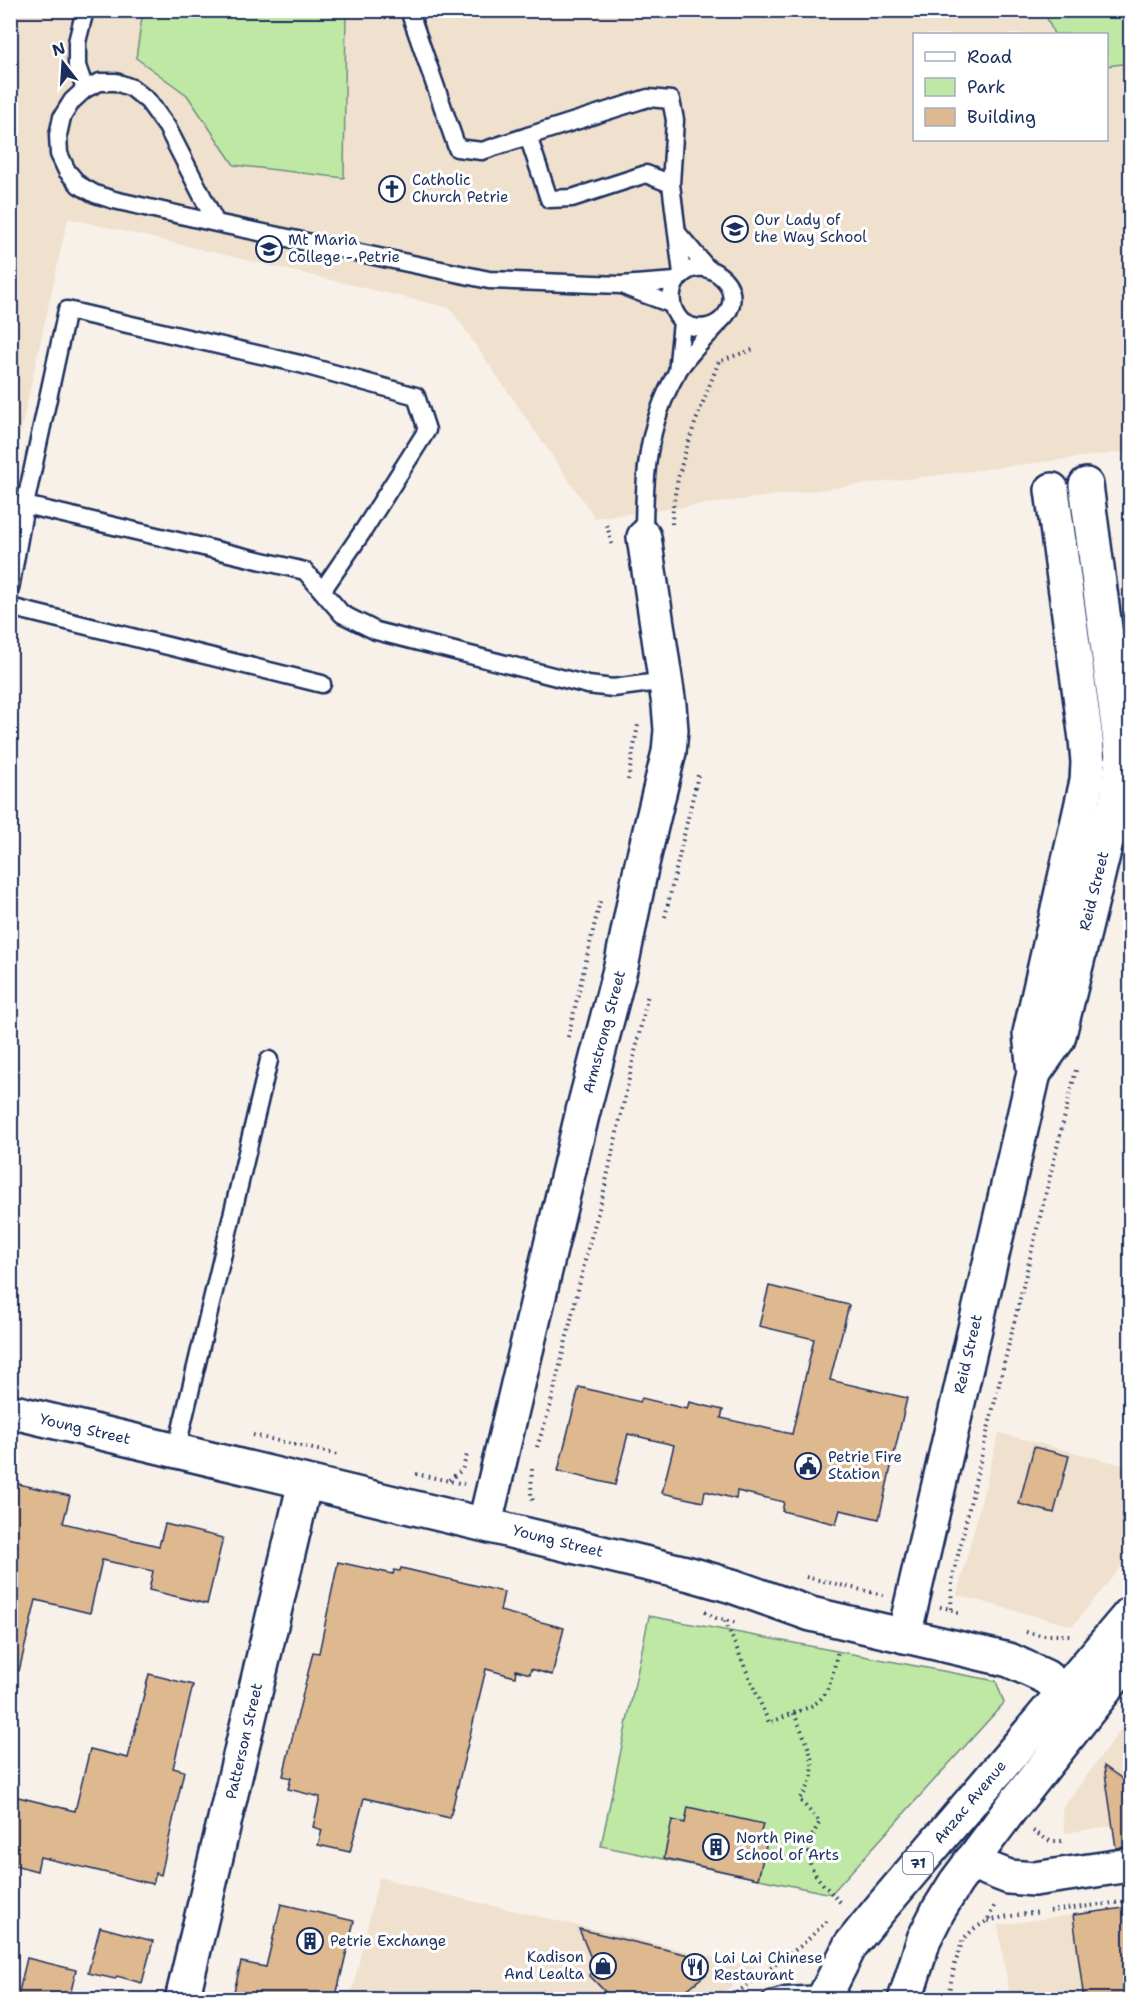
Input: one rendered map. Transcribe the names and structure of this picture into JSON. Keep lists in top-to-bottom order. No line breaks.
{"streets":{"main road":["Reid Street","Armstrong Street","Young Street","Patterson Street","Anzac Avenue","71"]},"crossings":[["Reid Street","Young Street"],["Armstrong Street","Young Street"],["Young Street","Patterson Street"],["Young Street","Anzac Avenue"]],"places":{"church":["Catholic Church Petrie"],"school or university":["Our Lady of the Way School","Mt Maria College - Petrie"],"public building":["Petrie Fire Station"],"building":["North Pine School of Arts","Petrie Exchange"],"shop":["Kadison And Lealta"],"restaurant":["Lai Lai Chinese Restaurant"]},"legend":["Road","Park","Building"],"north":"top"}
